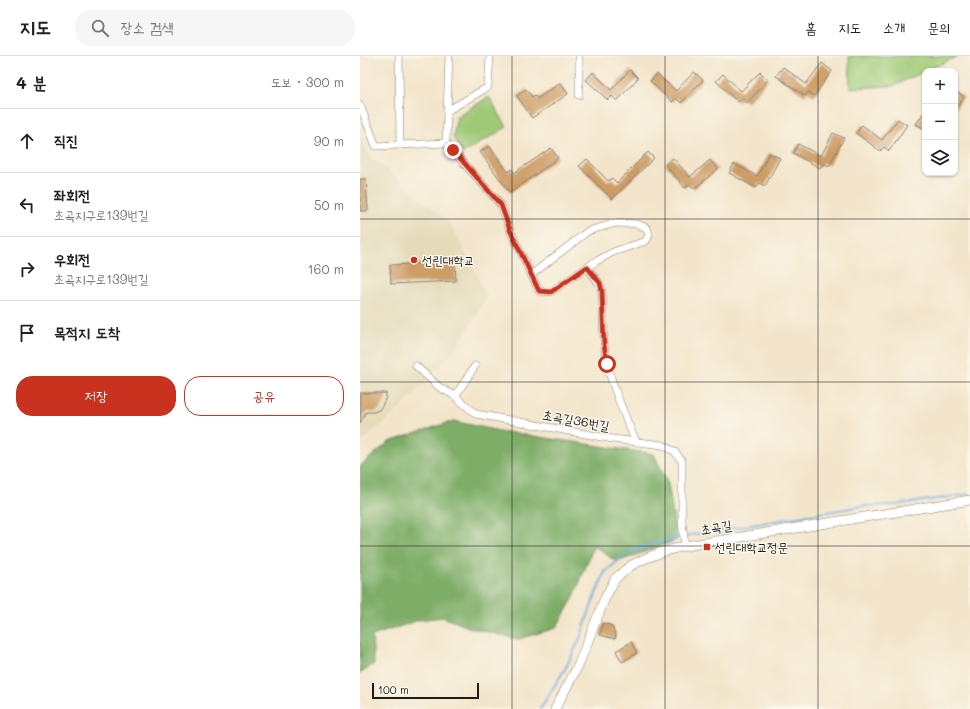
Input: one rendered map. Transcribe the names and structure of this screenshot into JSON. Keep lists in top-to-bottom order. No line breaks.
{"streets":{"street":["초곡길36번길","초곡길"]},"crossings":[["초곡길36번길","초곡길"]],"places":{"other":["선린대학교"],"transit":["선린대학교정문"]},"scale_bar":"100 m","page":{"header":"지도","search":"장소 검색","nav":["홈","지도","소개","문의"],"heading":["4 분","도보 · 300 m"],"map_buttons":["+","−"],"list":[["직진","90 m"],["좌회전","초곡지구로139번길","50 m"],["우회전","초곡지구로139번길","160 m"],"목적지 도착"],"buttons":["저장","공유"],"scale":"100 m"}}
